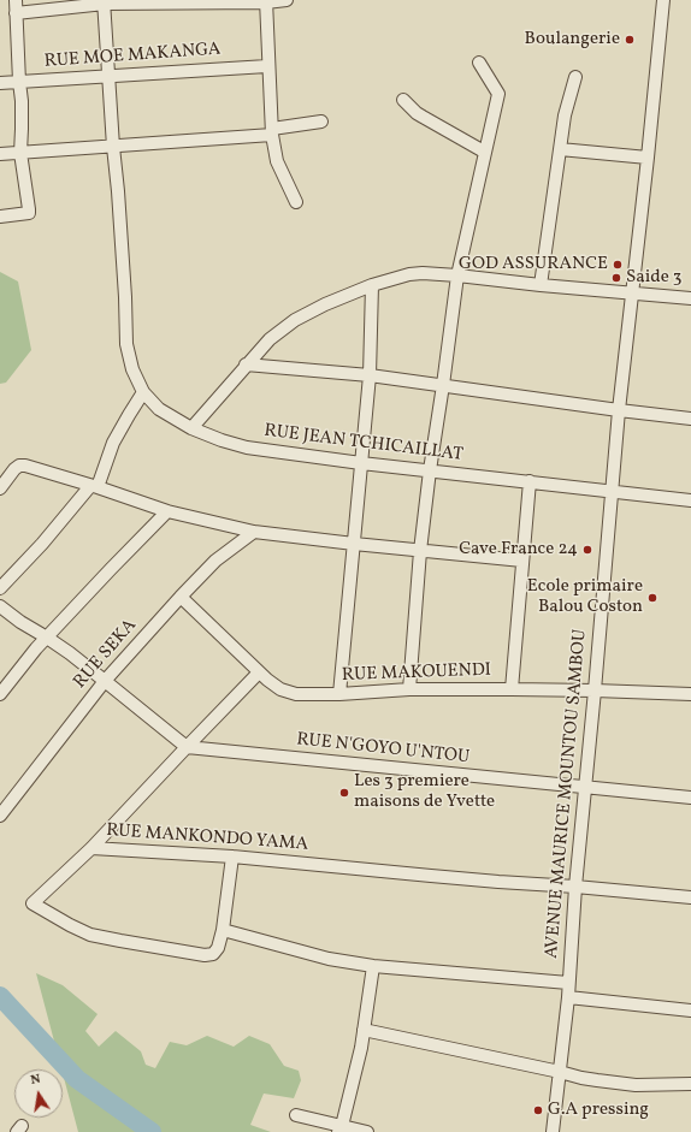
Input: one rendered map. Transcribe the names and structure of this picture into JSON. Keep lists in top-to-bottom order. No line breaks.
{"streets":{"street":["RUE MOE MAKANGA","RUE JEAN TCHICAILLAT","RUE SEKA","RUE MAKOUENDI","RUE N'GOYO U'NTOU","AVENUE MAURICE MOUNTOU SAMBOU","RUE MANKONDO YAMA"]},"crossings":[["RUE MOE MAKANGA","RUE JEAN TCHICAILLAT"],["RUE JEAN TCHICAILLAT","AVENUE MAURICE MOUNTOU SAMBOU"],["RUE SEKA","RUE MAKOUENDI"],["RUE MAKOUENDI","AVENUE MAURICE MOUNTOU SAMBOU"],["RUE MAKOUENDI","RUE MANKONDO YAMA"],["RUE N'GOYO U'NTOU","AVENUE MAURICE MOUNTOU SAMBOU"],["RUE N'GOYO U'NTOU","RUE MANKONDO YAMA"],["AVENUE MAURICE MOUNTOU SAMBOU","RUE MANKONDO YAMA"]],"places":["Boulangerie","GOD ASSURANCE","Saide 3","Cave France 24","Ecole primaire Balou Coston","Les 3 premiere maisons de Yvette","G.A pressing"],"north":"top"}
